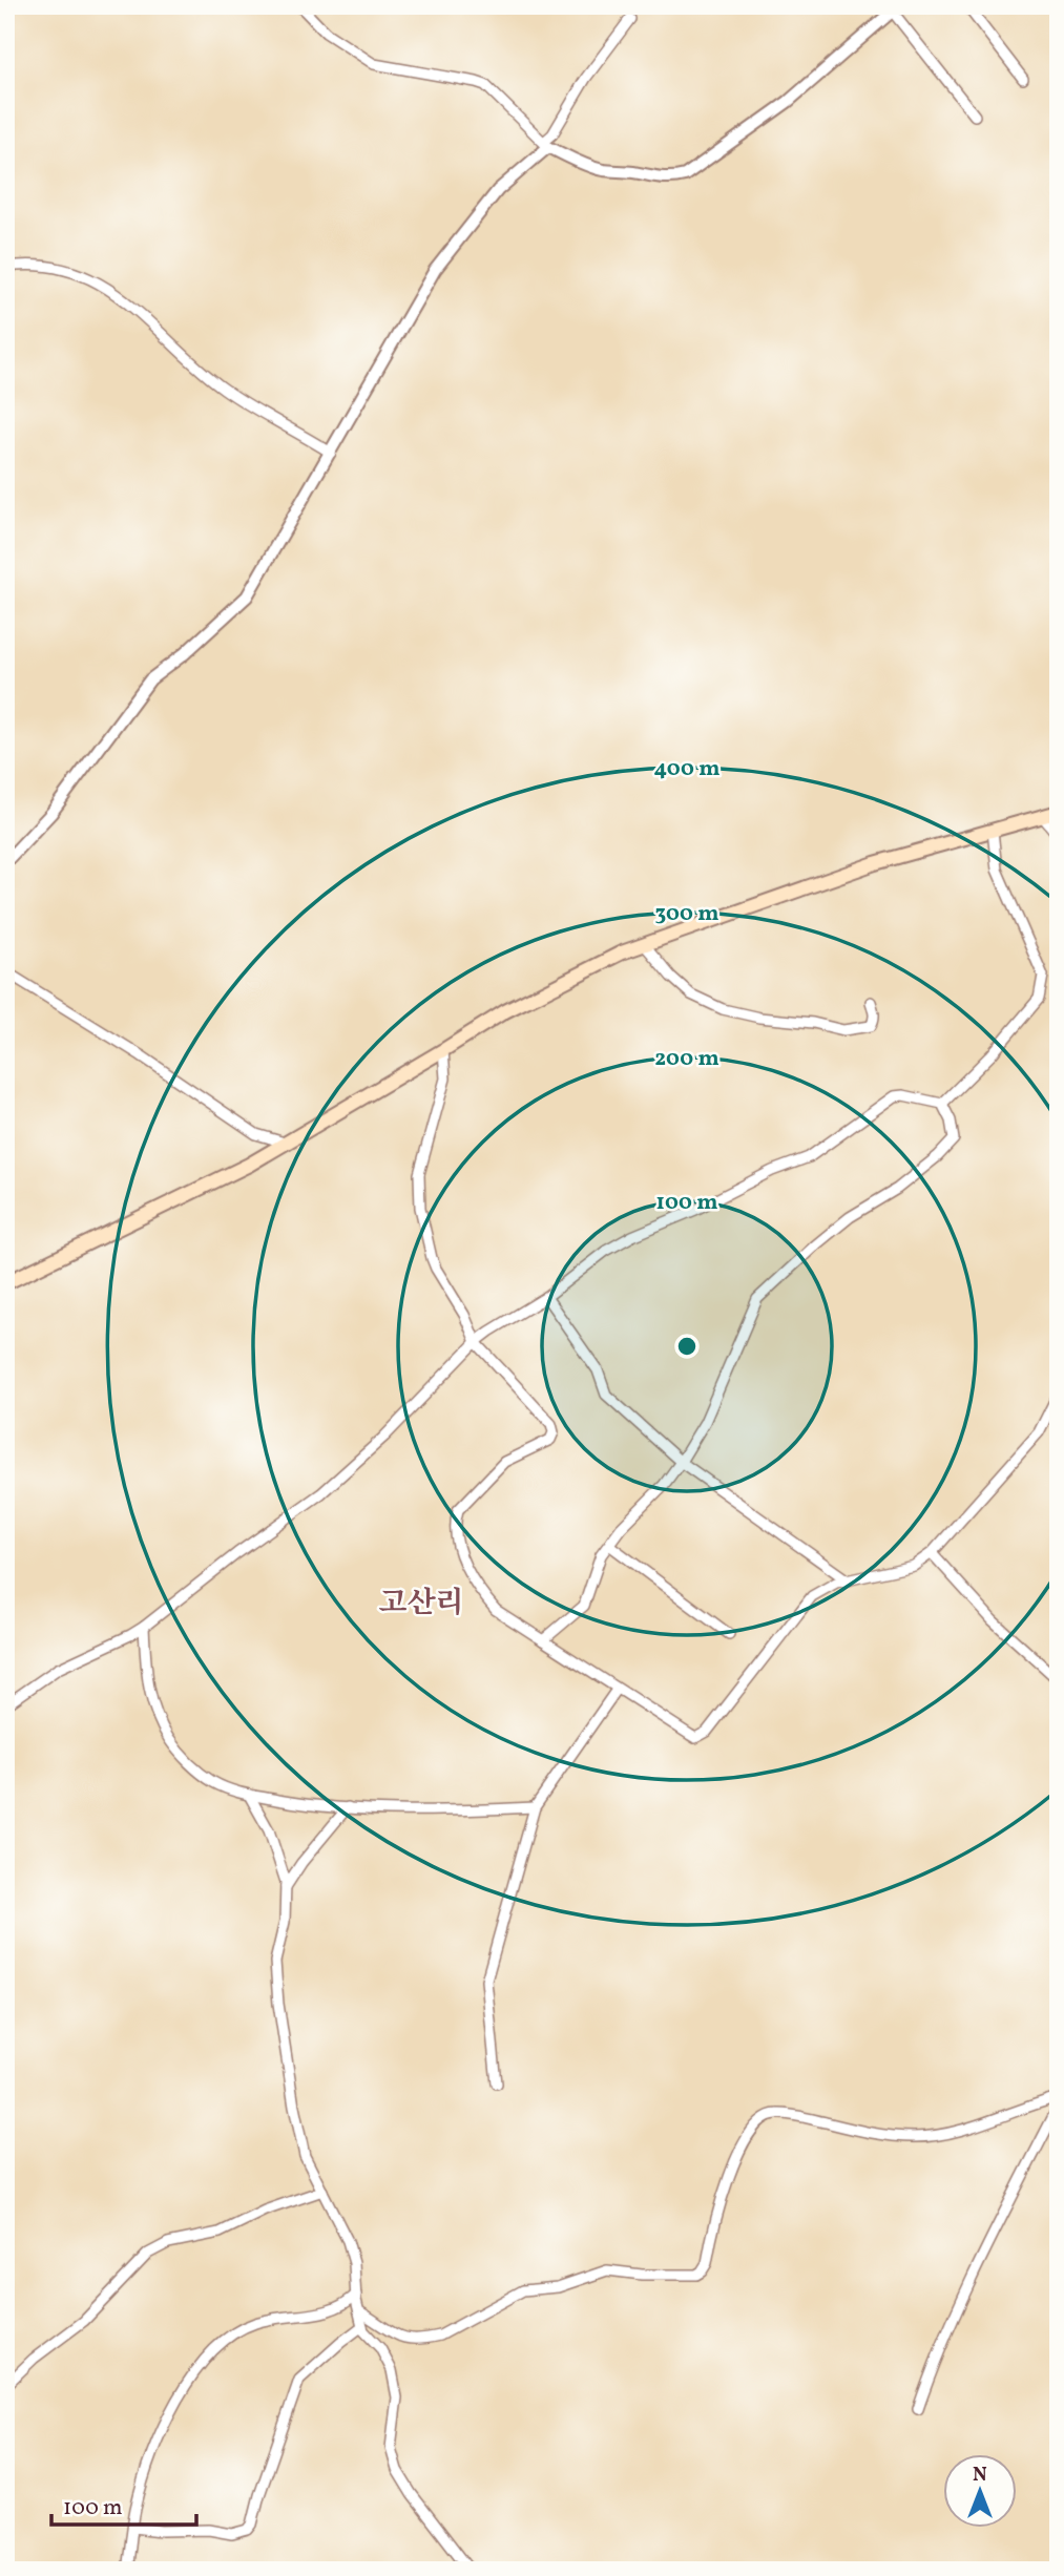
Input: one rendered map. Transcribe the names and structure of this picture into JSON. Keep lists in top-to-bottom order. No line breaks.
{"districts":["고산리"],"scale_bar":"100 m","north":"top","rings":["400 m","300 m","200 m","100 m"]}
